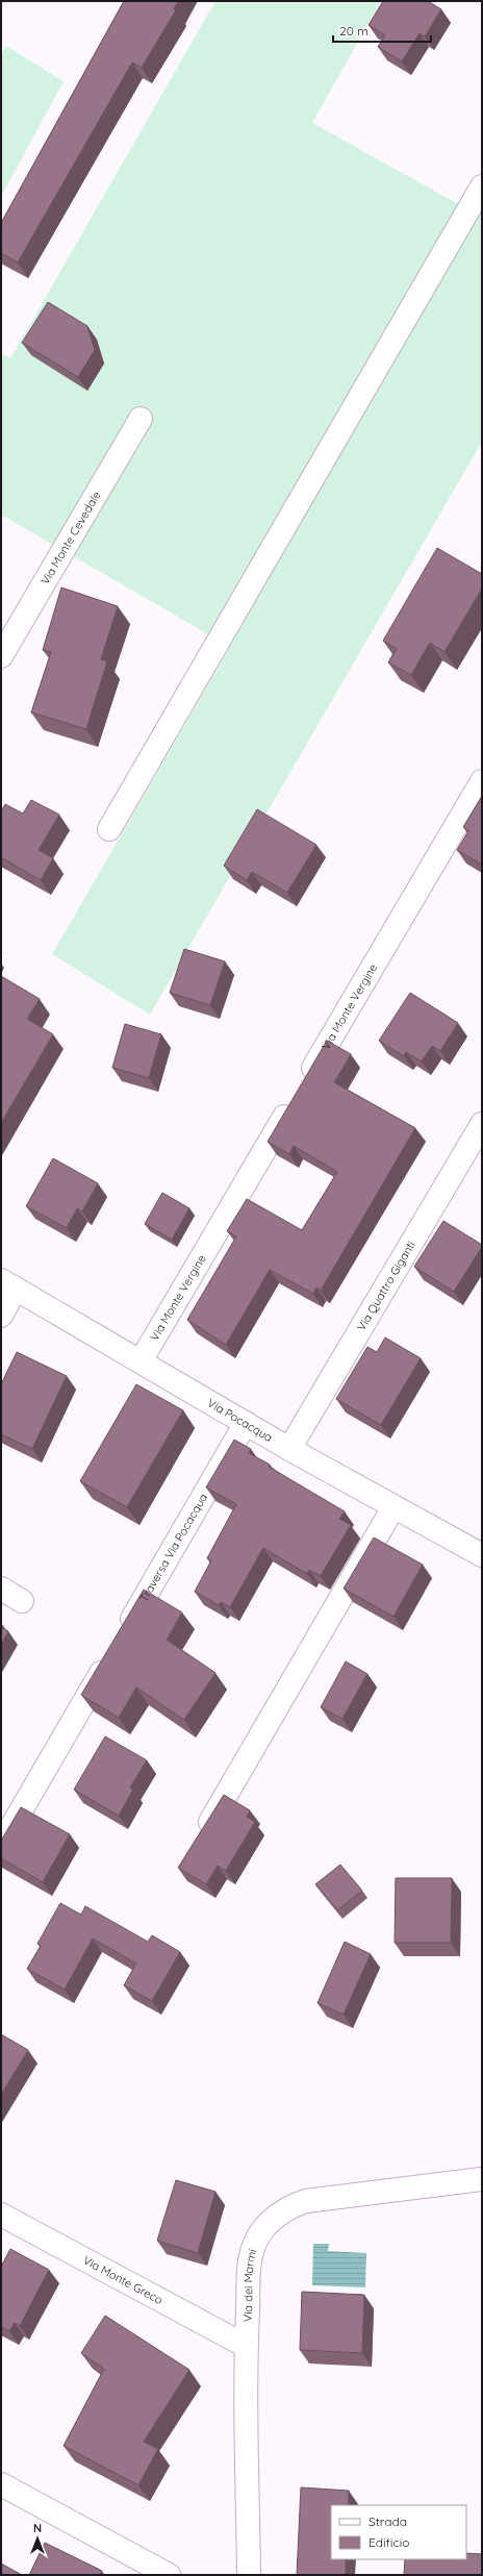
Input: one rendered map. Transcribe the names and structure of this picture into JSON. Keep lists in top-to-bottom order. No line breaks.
{"streets":{"street":["Via Monte Cevedale","Via Monte Vergine","Via Quattro Giganti","Via Pocacqua","Traversa Via Pocacqua","Via Monte Greco","Via dei Marmi"]},"crossings":[["Via Monte Vergine","Via Pocacqua"],["Via Quattro Giganti","Via Pocacqua"],["Via Pocacqua","Traversa Via Pocacqua"],["Via Monte Greco","Via dei Marmi"]],"legend":["Strada","Edificio"],"scale_bar":"20 m","north":"top"}
